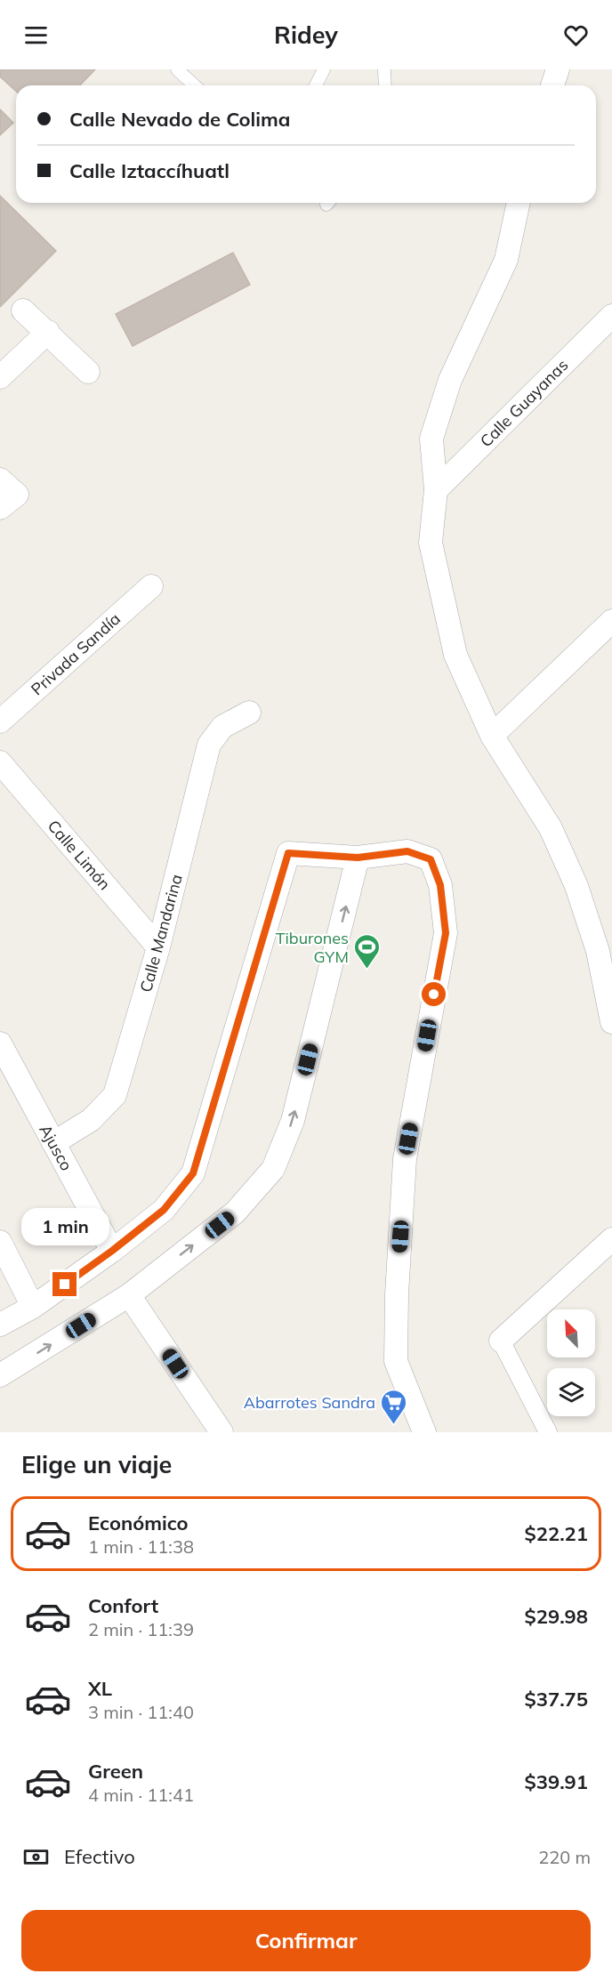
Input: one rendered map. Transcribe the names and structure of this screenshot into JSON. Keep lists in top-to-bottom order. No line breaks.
{"streets":{"street":["Calle Guayanas","Privada Sandía","Calle Limón","Calle Mandarina","Ajusco"]},"crossings":[["Calle Limón","Calle Mandarina"],["Calle Mandarina","Ajusco"]],"places":{"sports":["Tiburones GYM"],"supermarket":["Abarrotes Sandra"]},"north":"top left","page":{"header":"Ridey","banner":["Calle Nevado de Colima","Calle Iztaccíhuatl"],"bubble":"1 min","heading":"Elige un viaje","list":[{"name":"Económico","note":"1 min · 11:38","value":"$22.21"},{"name":"Confort","note":"2 min · 11:39","value":"$29.98"},{"name":"XL","note":"3 min · 11:40","value":"$37.75"},{"name":"Green","note":"4 min · 11:41","value":"$39.91"}],"pay":["Efectivo","220 m"],"buttons":"Confirmar"}}
